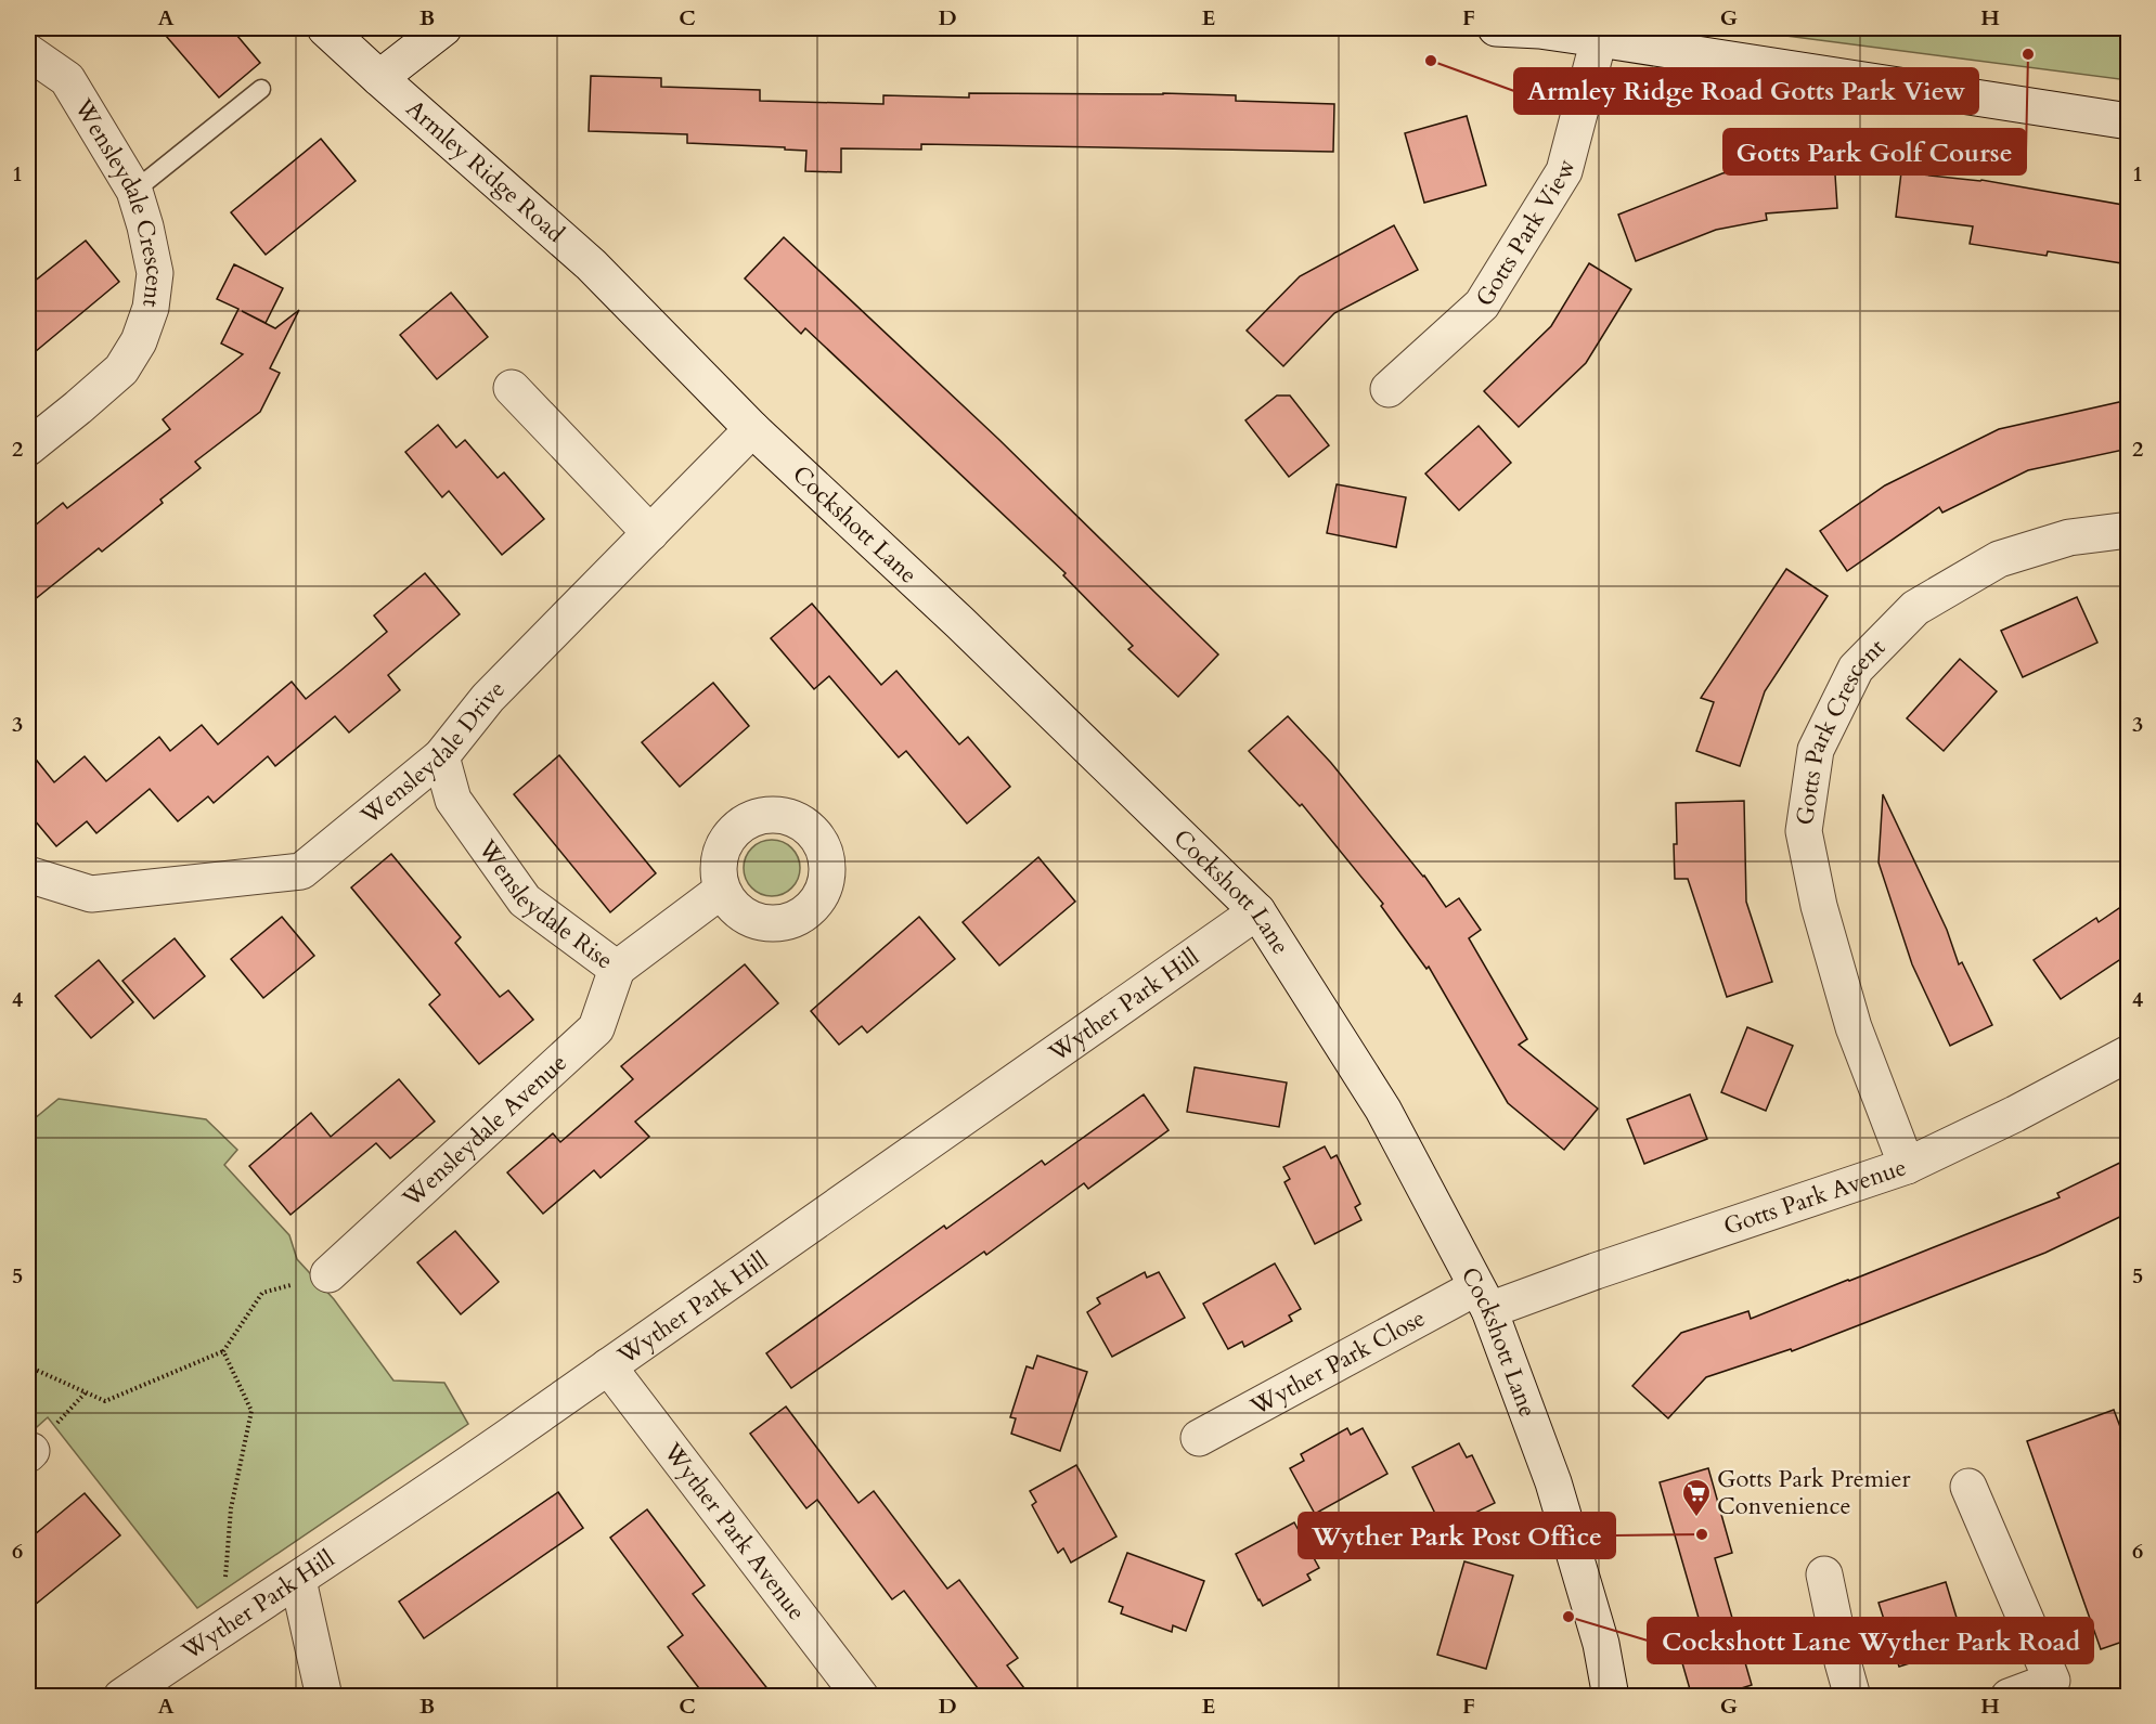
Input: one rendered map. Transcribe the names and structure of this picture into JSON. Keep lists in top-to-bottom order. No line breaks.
{"streets":{"street":["Armley Ridge Road","Wensleydale Crescent","Gotts Park View","Cockshott Lane","Gotts Park Crescent","Wensleydale Drive","Wensleydale Rise","Wyther Park Hill","Wensleydale Avenue","Gotts Park Avenue","Wyther Park Close","Wyther Park Avenue"]},"crossings":[["Armley Ridge Road","Cockshott Lane"],["Cockshott Lane","Wensleydale Drive"],["Cockshott Lane","Wyther Park Hill"],["Cockshott Lane","Gotts Park Avenue"],["Cockshott Lane","Wyther Park Close"],["Gotts Park Crescent","Gotts Park Avenue"],["Wensleydale Drive","Wensleydale Rise"],["Wensleydale Rise","Wensleydale Avenue"],["Wyther Park Hill","Wyther Park Avenue"],["Gotts Park Avenue","Wyther Park Close"]],"places":{"other":["Gotts Park Golf Course","Armley Ridge Road Gotts Park View","Wyther Park Post Office","Cockshott Lane Wyther Park Road"],"supermarket":["Gotts Park Premier Convenience"]},"grid":{"columns":["A","B","C","D","E","F","G","H"],"rows":["1","2","3","4","5","6"]}}
